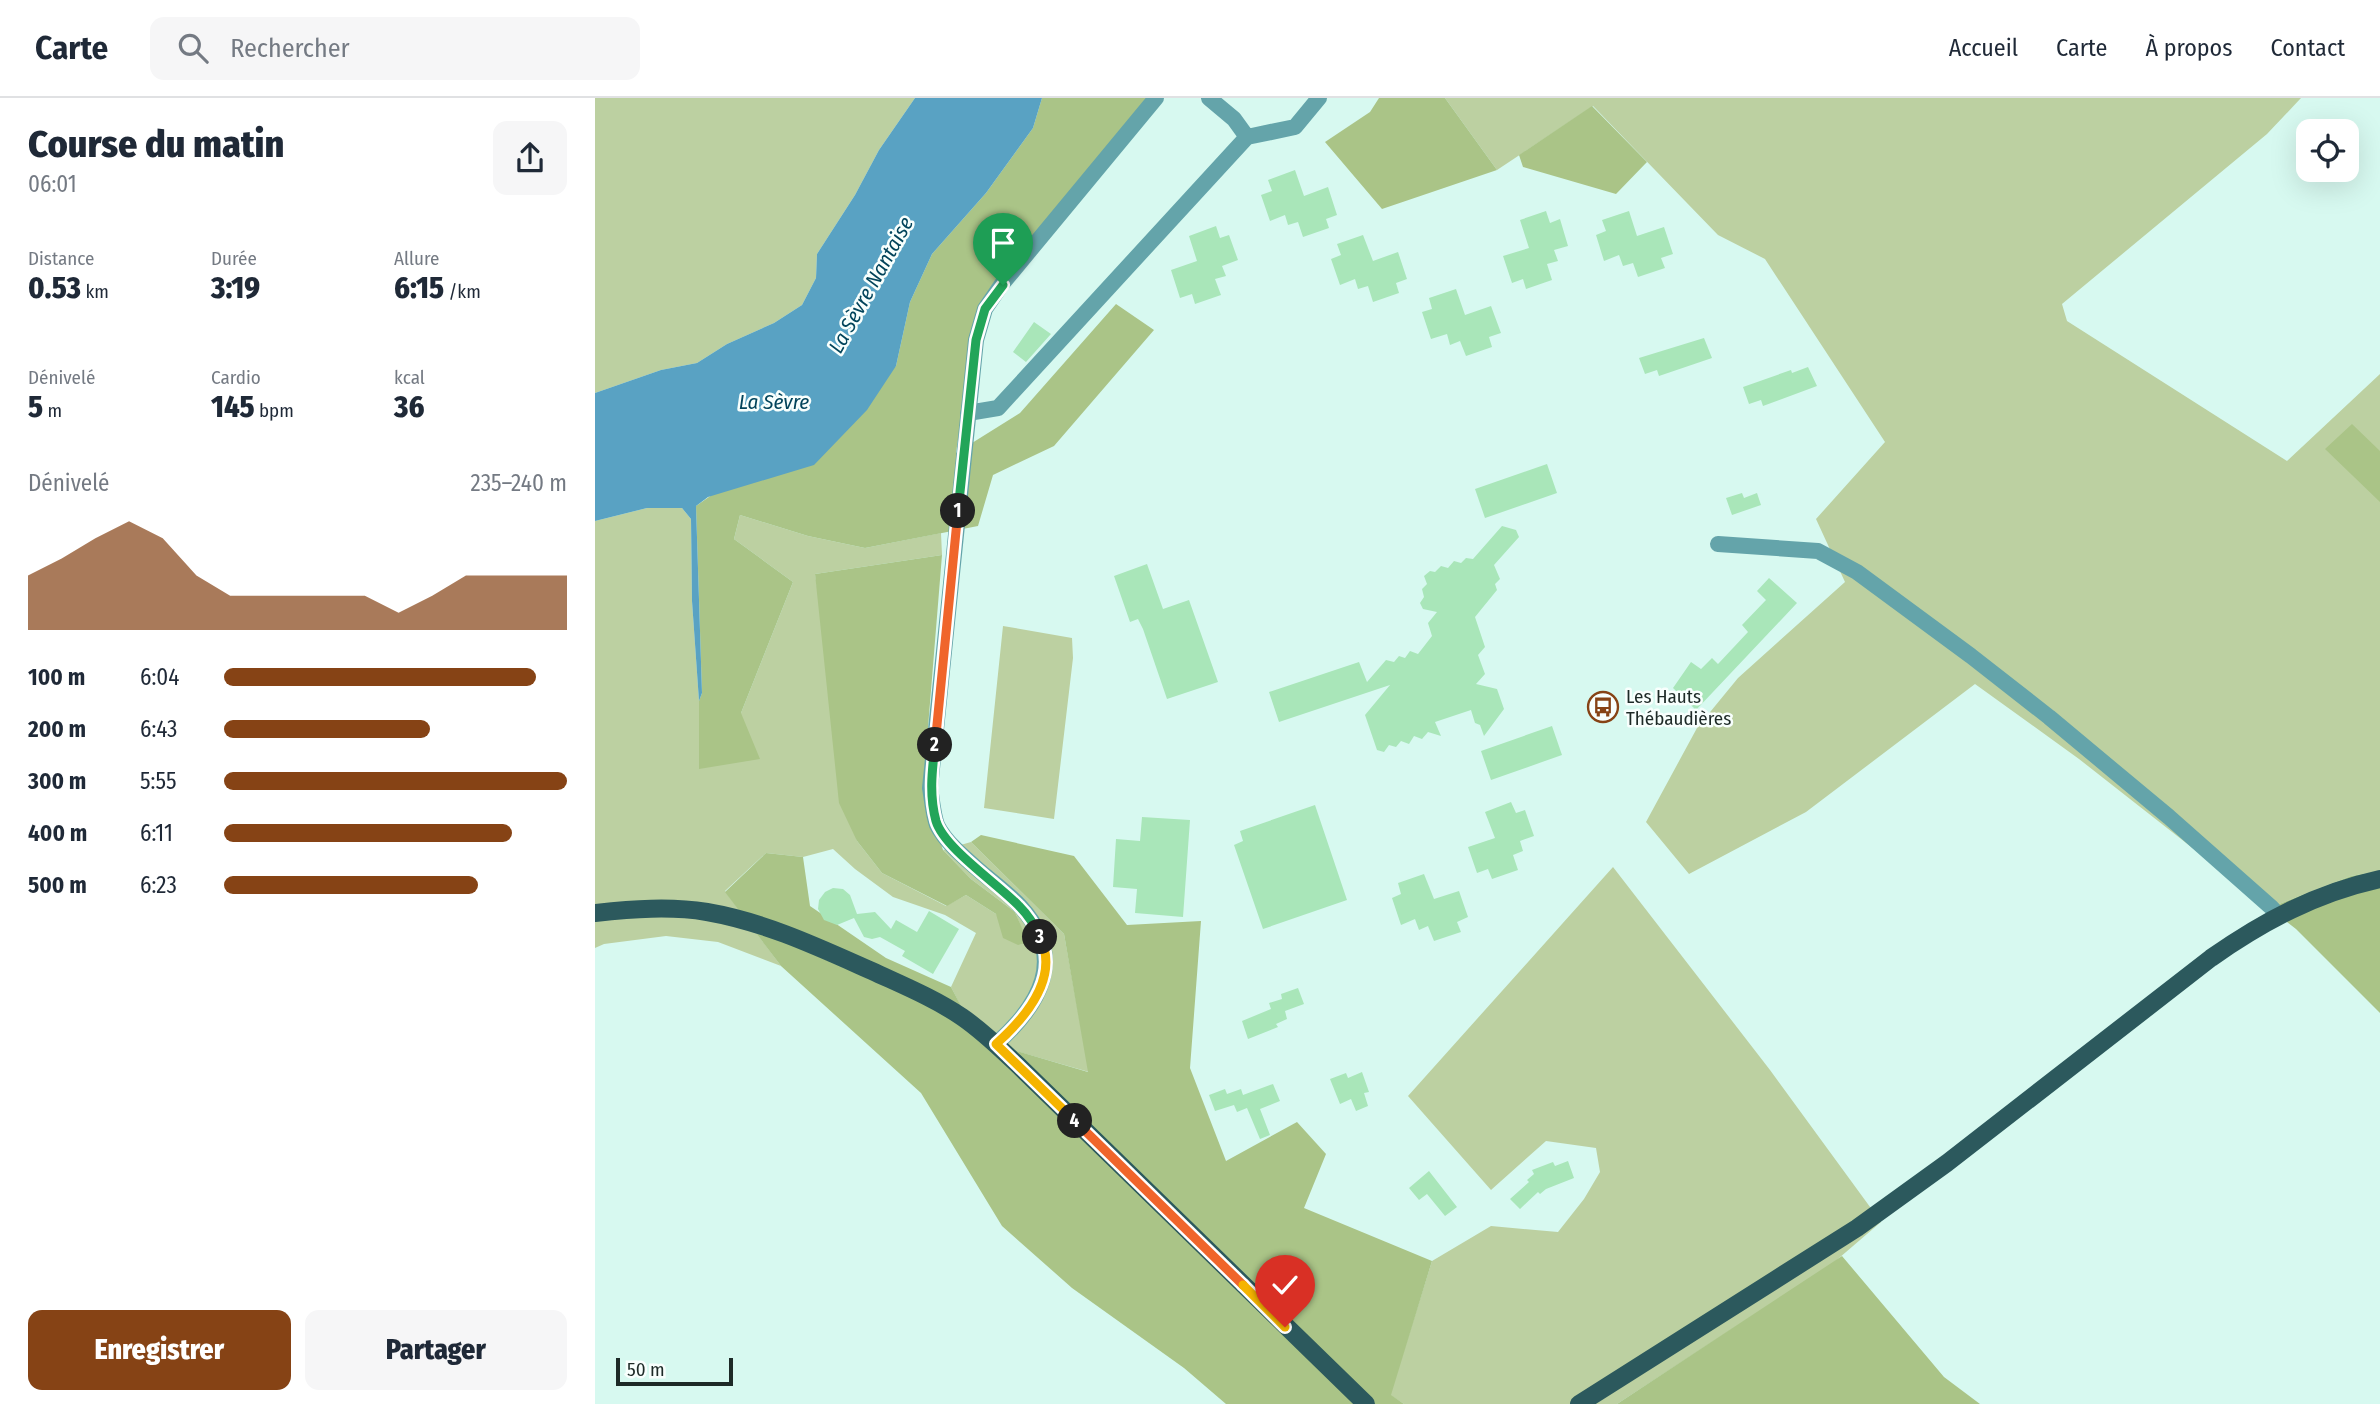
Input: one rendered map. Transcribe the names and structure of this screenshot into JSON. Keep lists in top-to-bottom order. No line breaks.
{"water":["La Sèvre Nantaise","La Sèvre"],"places":{"bus stop":["Les Hauts Thébaudières"]},"scale_bar":"50 m","page":{"header":"Carte","search":"Rechercher","nav":["Accueil","Carte","À propos","Contact"],"heading":["Course du matin","06:01"],"stats":[["Distance","0.53 km"],["Durée","3:19"],["Allure","6:15 /km"],["Dénivelé","5 m"],["Cardio","145 bpm"],["kcal","36"]],"chart":["Dénivelé","235–240 m"],"pins":["1","2","3","4"],"list":[{"name":"100 m","note":"6:04"},{"name":"200 m","note":"6:43"},{"name":"300 m","note":"5:55"},{"name":"400 m","note":"6:11"},{"name":"500 m","note":"6:23"}],"buttons":["Enregistrer","Partager"],"scale":"50 m"}}
